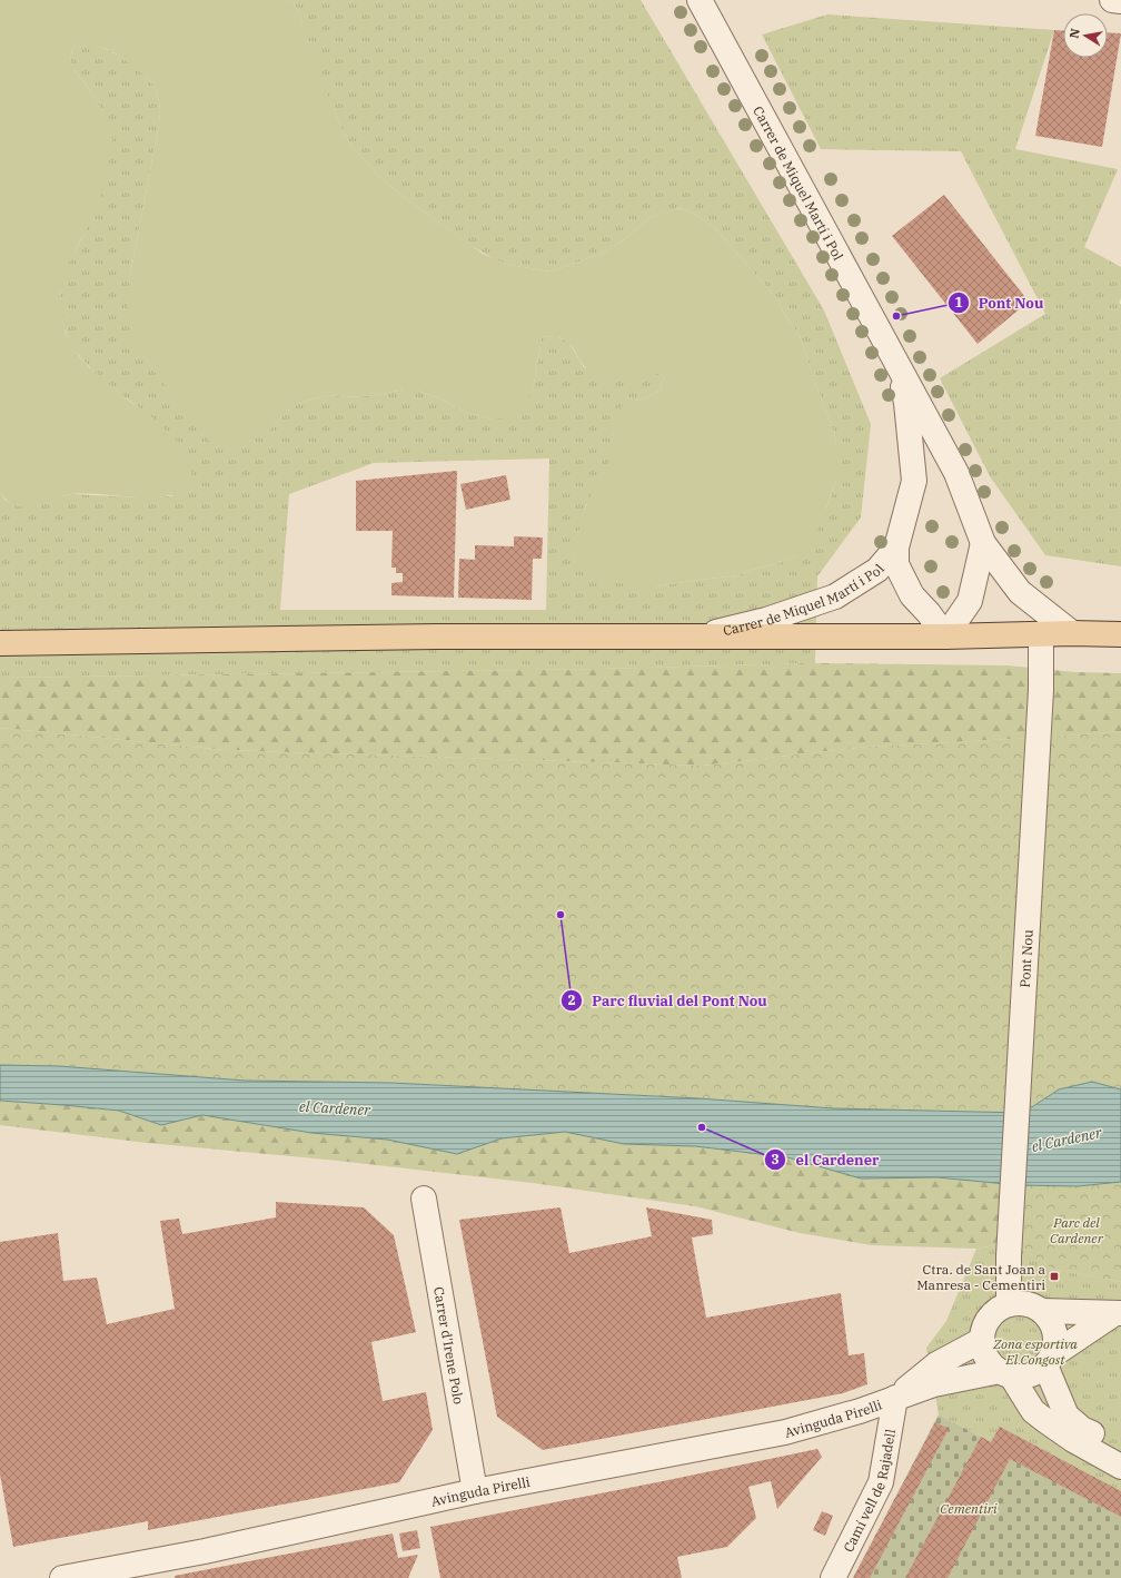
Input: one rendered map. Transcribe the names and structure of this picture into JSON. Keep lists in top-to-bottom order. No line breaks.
{"streets":{"street":["Carrer de Miquel Martí i Pol","Pont Nou","Carrer d'Irene Polo","Avinguda Pirelli","Camí vell de Rajadell"]},"crossings":[["Pont Nou","Avinguda Pirelli"],["Carrer d'Irene Polo","Avinguda Pirelli"],["Avinguda Pirelli","Camí vell de Rajadell"]],"water":["el Cardener"],"parks":["Parc del Cardener","Zona esportiva El Congost","Cementiri"],"places":{"other":["Pont Nou","Parc fluvial del Pont Nou","el Cardener"],"transit":["Ctra. de Sant Joan a Manresa - Cementiri"]},"north":"left"}
